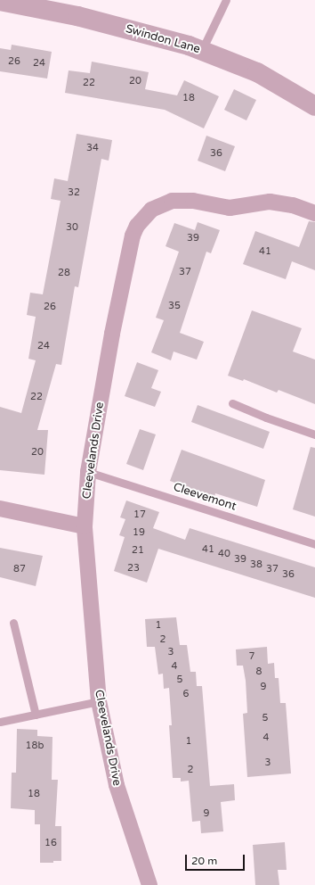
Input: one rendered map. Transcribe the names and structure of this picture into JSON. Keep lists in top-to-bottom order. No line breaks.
{"streets":{"street":["Swindon Lane","Cleevelands Drive"],"lane":["Cleevemont"]},"crossings":[["Cleevelands Drive","Cleevemont"]],"house_numbers":["26","24","20","22","18","34","36","32","30","39","41","37","28","35","26","24","22","20","17","19","41","21","40","39","38","23","87","37","36","1","2","3","7","4","8","5","9","6","5","4","1","18b","3","2","18","9","16"],"scale_bar":"20 m"}
